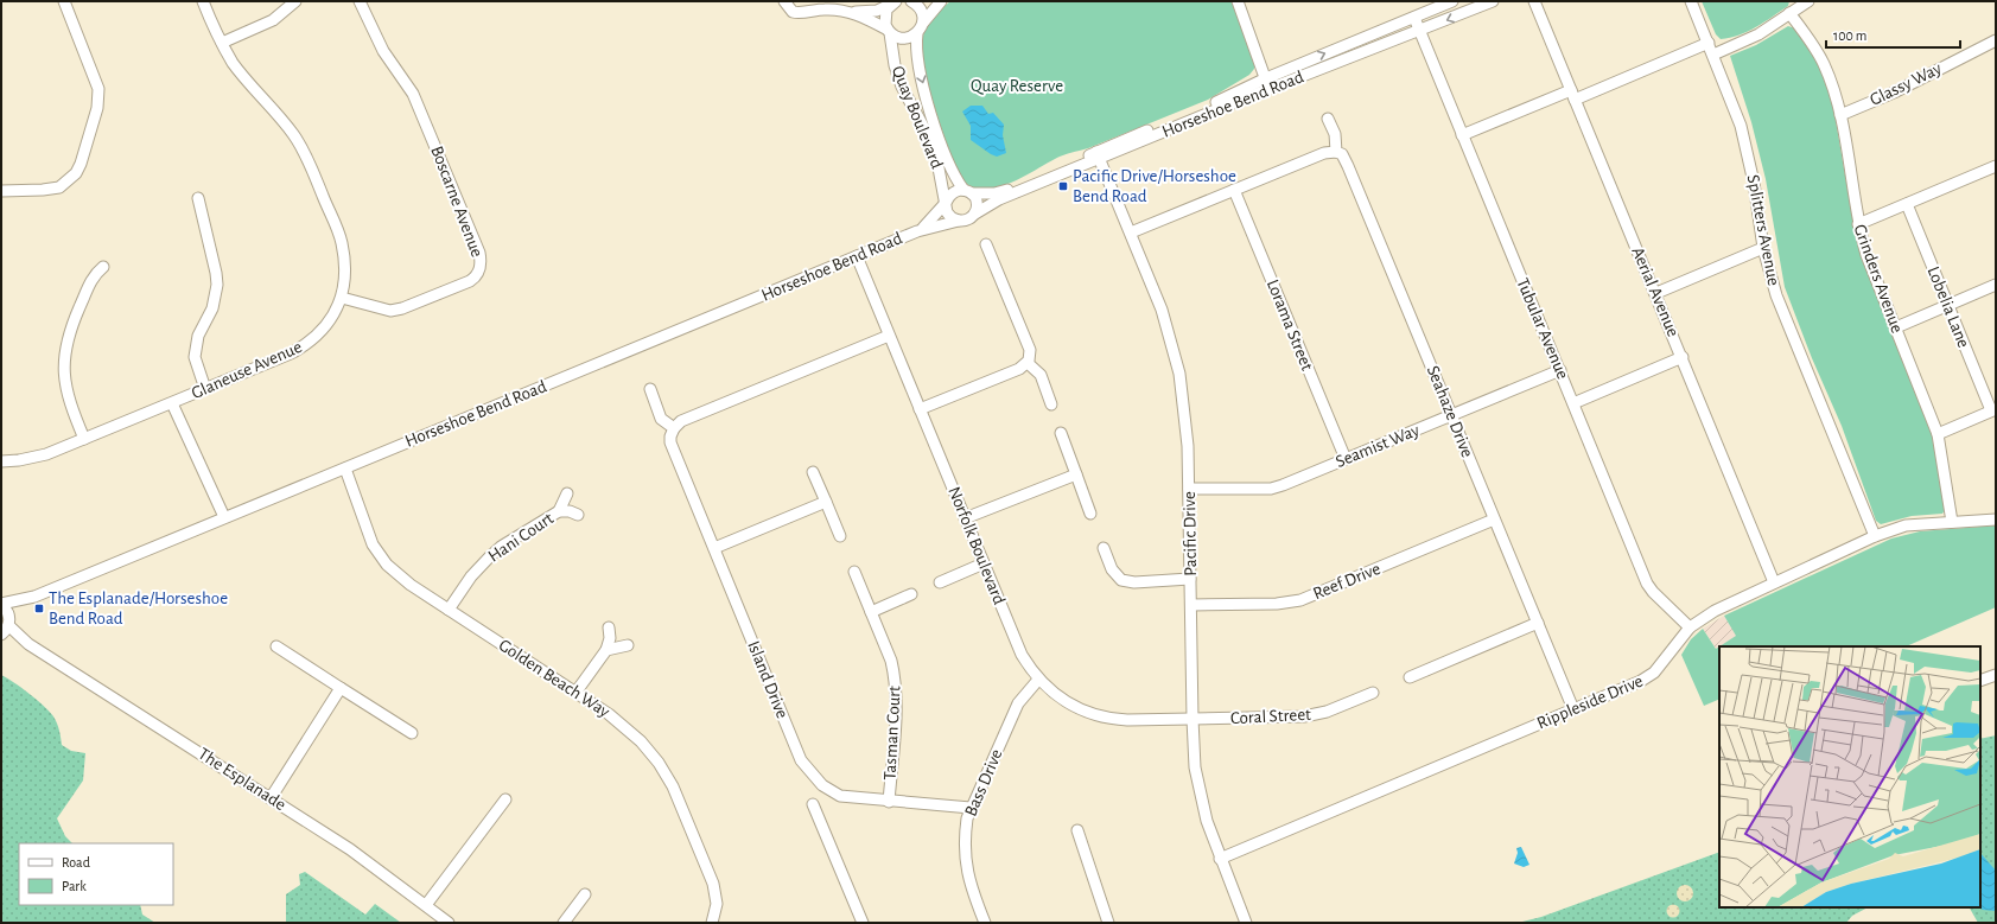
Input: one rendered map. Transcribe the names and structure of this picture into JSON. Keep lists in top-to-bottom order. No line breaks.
{"streets":{"street":["Glassy Way","Horseshoe Bend Road","Quay Boulevard","Boscarne Avenue","Splitters Avenue","Grinders Avenue","Aerial Avenue","Lobelia Lane","Lorama Street","Tubular Avenue","Glaneuse Avenue","Seahaze Drive","Seamist Way","Pacific Drive","Hani Court","Norfolk Boulevard","Reef Drive","Golden Beach Way","Island Drive","Rippleside Drive","Coral Street","Tasman Court","The Esplanade","Bass Drive"]},"crossings":[["Glassy Way","Grinders Avenue"],["Horseshoe Bend Road","Quay Boulevard"],["Horseshoe Bend Road","Tubular Avenue"],["Horseshoe Bend Road","Pacific Drive"],["Horseshoe Bend Road","Norfolk Boulevard"],["Horseshoe Bend Road","Golden Beach Way"],["Horseshoe Bend Road","The Esplanade"],["Boscarne Avenue","Glaneuse Avenue"],["Splitters Avenue","Rippleside Drive"],["Grinders Avenue","Rippleside Drive"],["Aerial Avenue","Rippleside Drive"],["Lorama Street","Seamist Way"],["Tubular Avenue","Seamist Way"],["Tubular Avenue","Rippleside Drive"],["Seahaze Drive","Seamist Way"],["Seahaze Drive","Reef Drive"],["Seahaze Drive","Rippleside Drive"],["Seamist Way","Pacific Drive"],["Pacific Drive","Norfolk Boulevard"],["Pacific Drive","Reef Drive"],["Pacific Drive","Rippleside Drive"],["Pacific Drive","Coral Street"],["Hani Court","Golden Beach Way"],["Norfolk Boulevard","Coral Street"],["Norfolk Boulevard","Bass Drive"],["Island Drive","Tasman Court"],["Island Drive","Bass Drive"]],"parks":["Quay Reserve"],"places":{"transit":["Pacific Drive/Horseshoe Bend Road","The Esplanade/Horseshoe Bend Road"]},"legend":["Road","Park"],"scale_bar":"100 m"}
